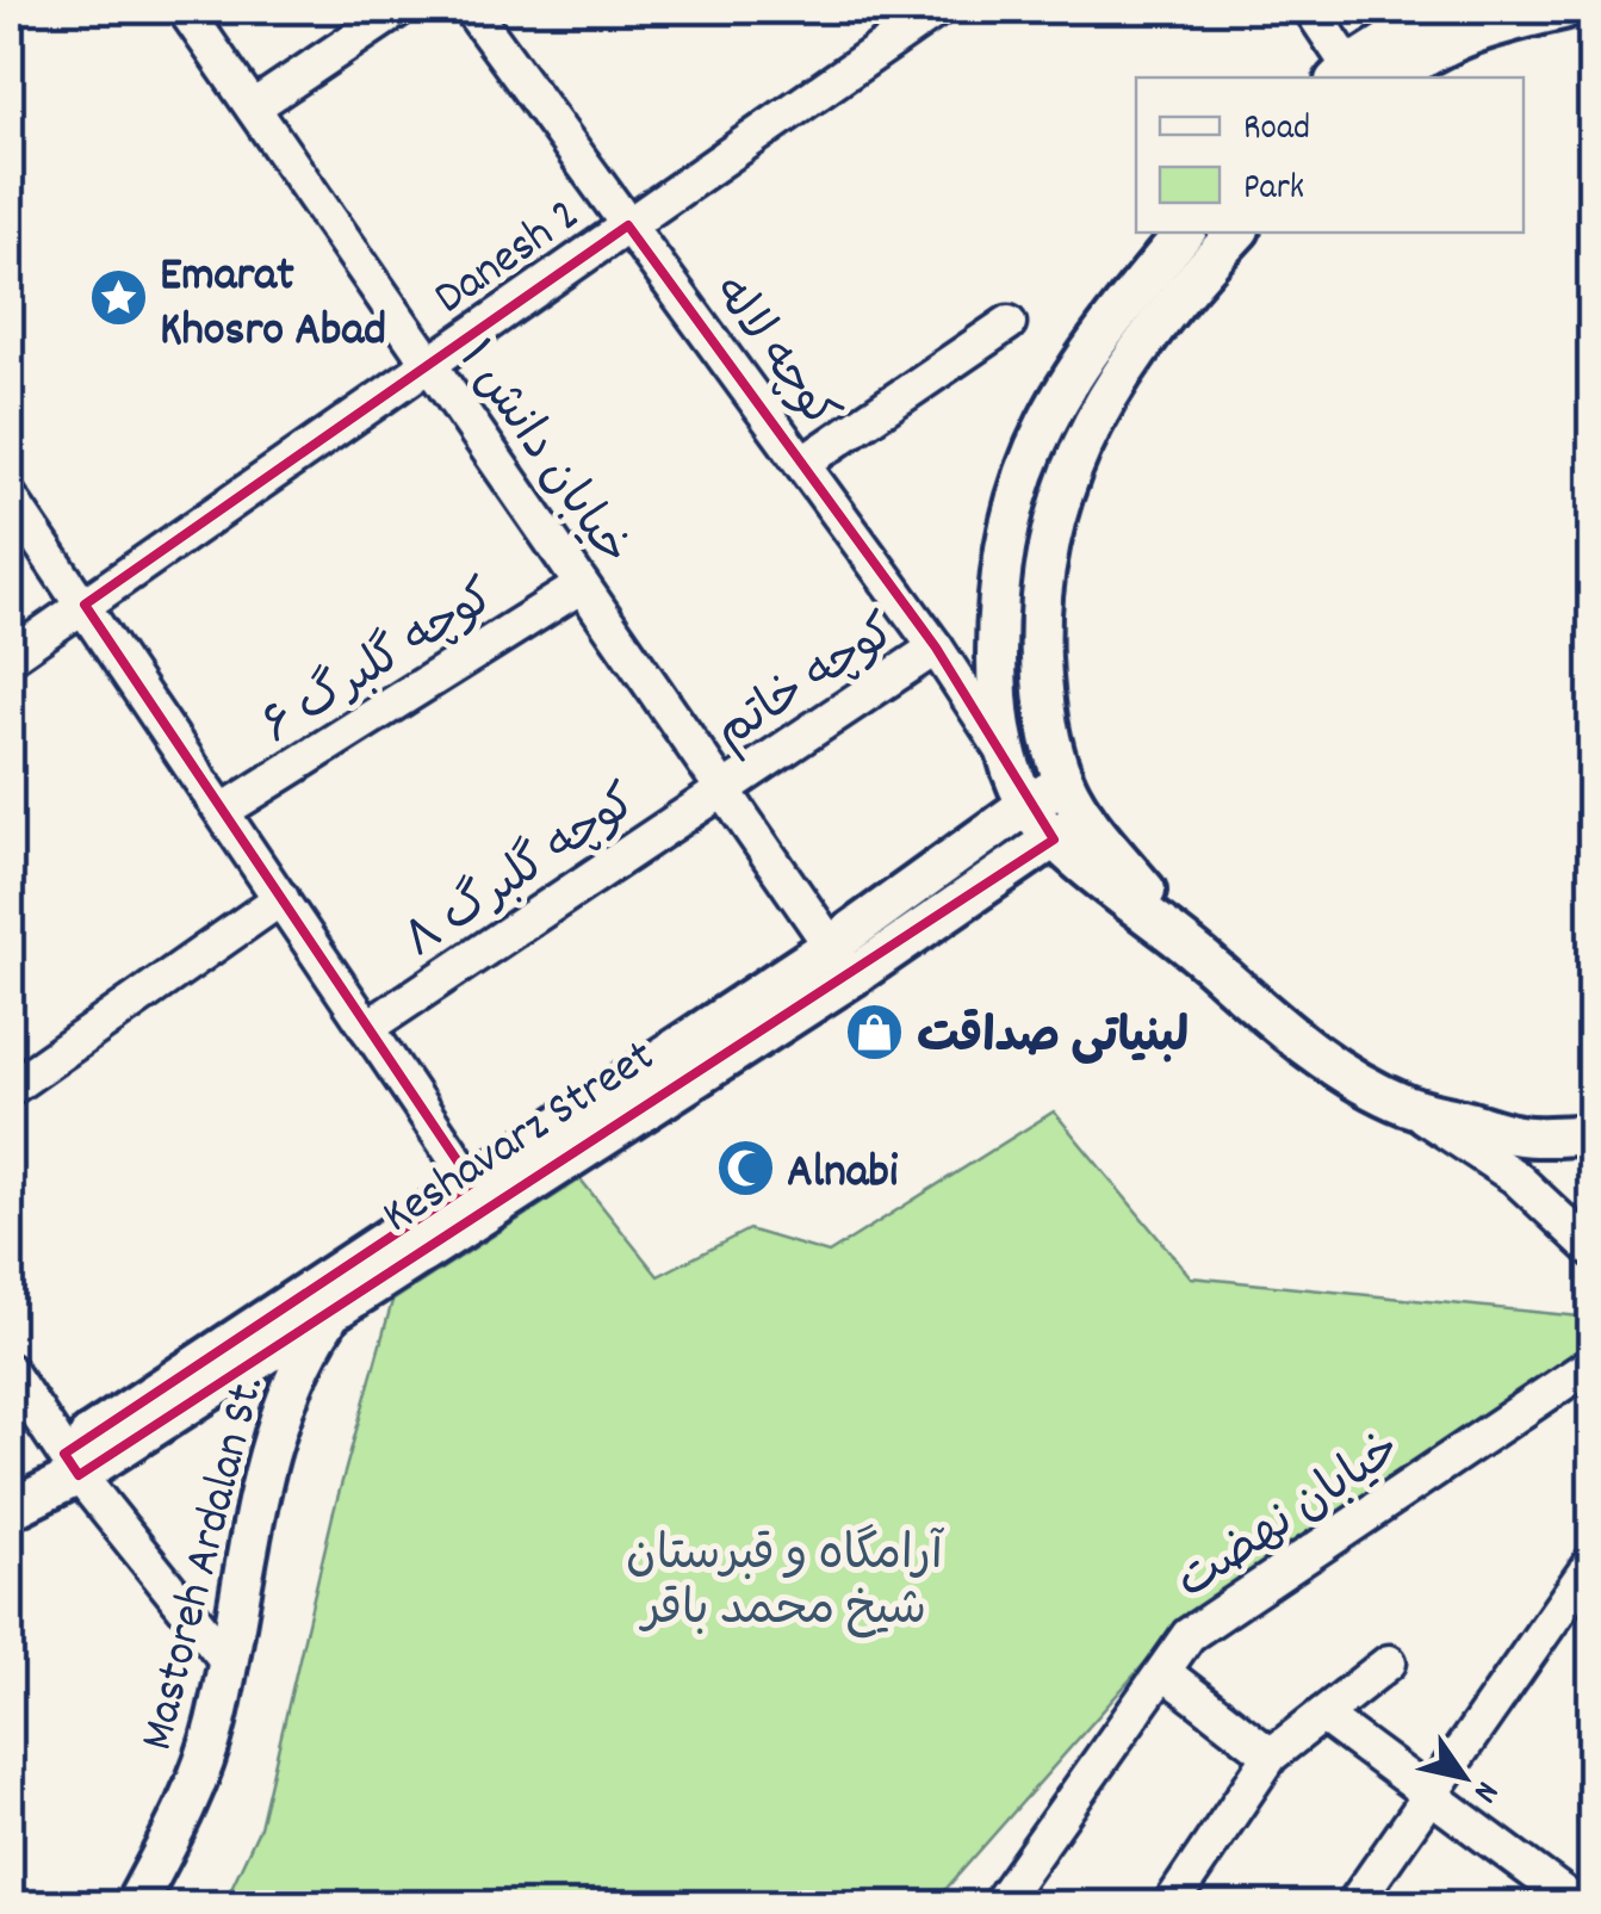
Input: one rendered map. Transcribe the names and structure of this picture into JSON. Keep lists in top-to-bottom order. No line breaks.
{"streets":{"street":["Danesh 2","کوچه لاله","خیابان دانش ۱","کوچه گلبرگ ۶","کوچه خاتم","کوچه گلبرگ ۸","Keshavarz Street","خیابان نهضت","Mastoreh Ardalan St."]},"crossings":[["Danesh 2","کوچه لاله"],["Danesh 2","خیابان دانش ۱"],["کوچه لاله","کوچه خاتم"],["خیابان دانش ۱","کوچه گلبرگ ۶"],["خیابان دانش ۱","کوچه خاتم"],["خیابان دانش ۱","کوچه گلبرگ ۸"],["خیابان دانش ۱","Keshavarz Street"],["کوچه خاتم","کوچه گلبرگ ۸"],["Keshavarz Street","Mastoreh Ardalan St."]],"parks":["آرامگاه و قبرستان شیخ محمد باقر"],"places":{"place":["Emarat Khosro Abad"],"shop":["لبنیاتی ‌صداقت"],"mosque":["Alnabi"]},"legend":["Road","Park"],"north":"bottom right"}
